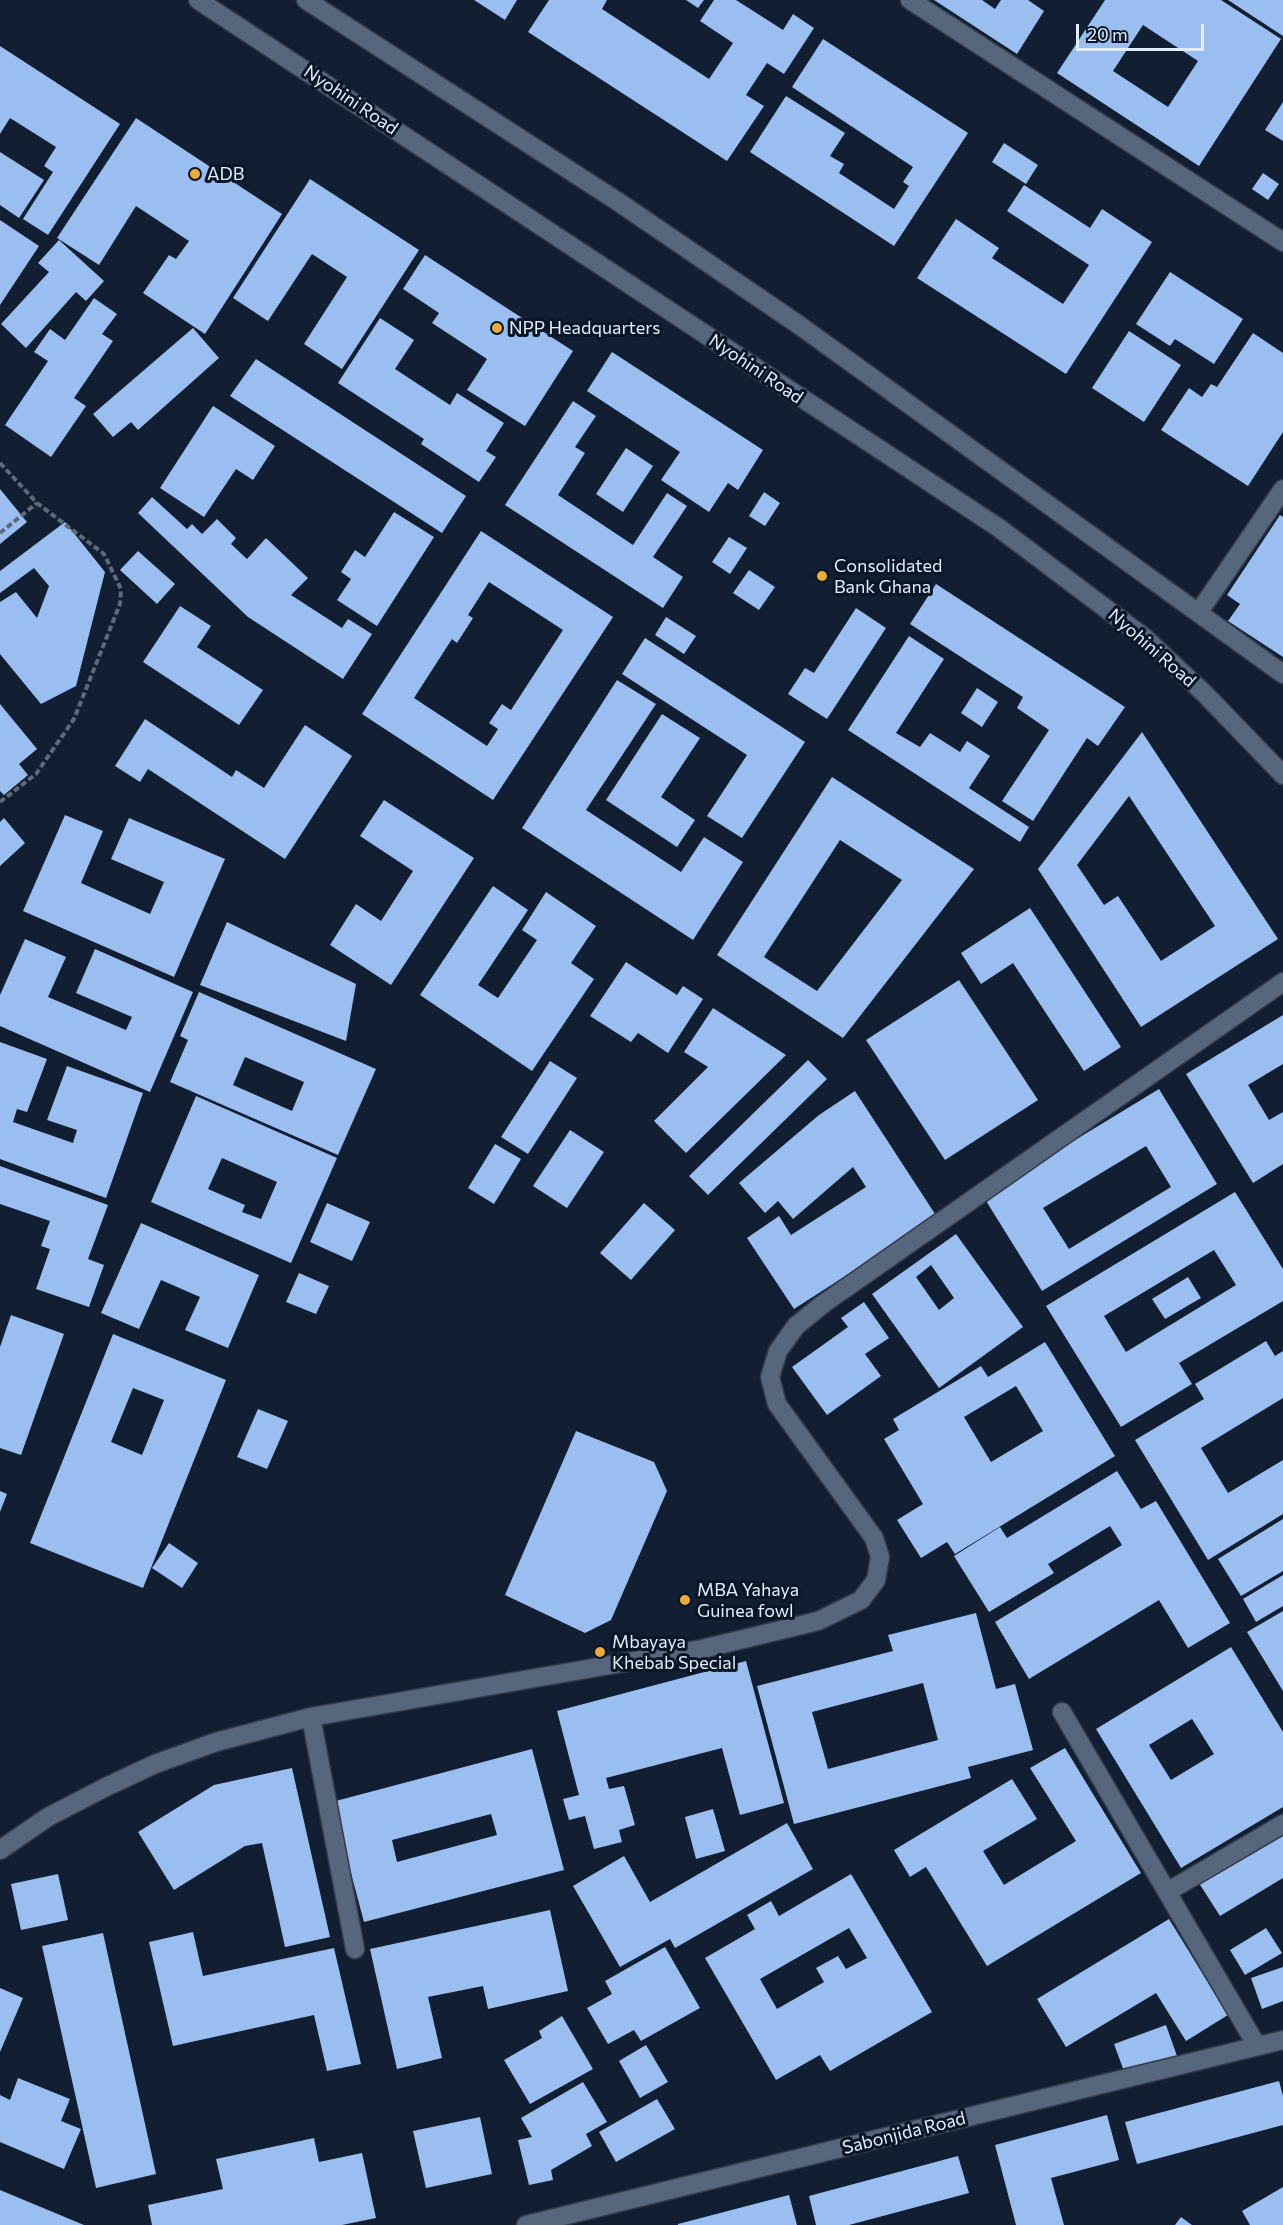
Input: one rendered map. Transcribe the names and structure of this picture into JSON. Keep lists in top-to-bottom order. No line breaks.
{"streets":{"street":["Nyohini Road","Sabonjida Road"]},"places":["ADB","NPP Headquarters","Consolidated Bank Ghana","MBA Yahaya Guinea fowl","Mbayaya Khebab Special"],"scale_bar":"20 m"}
